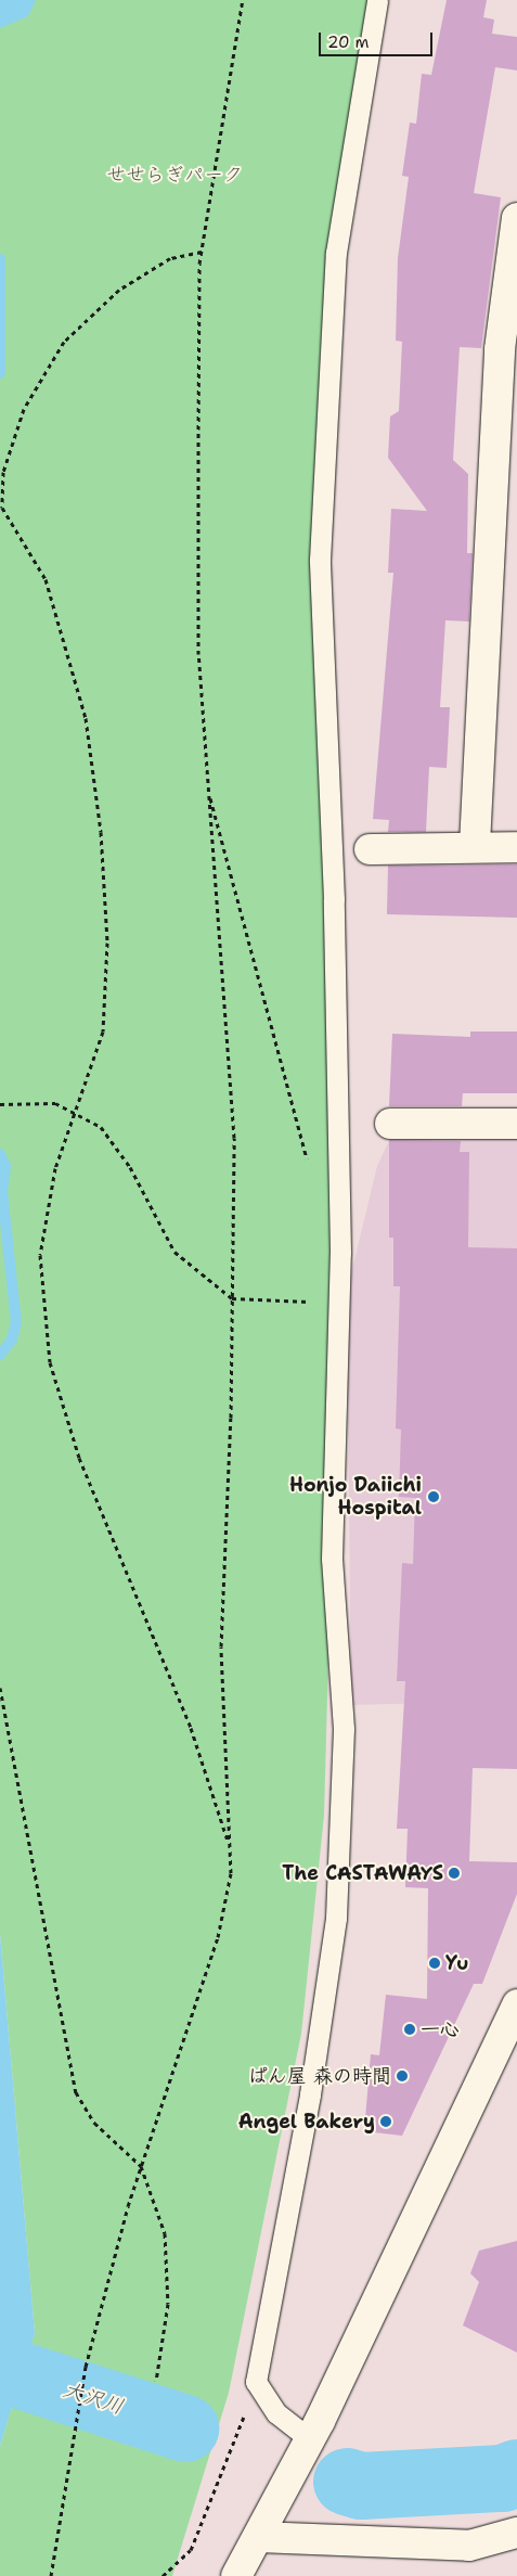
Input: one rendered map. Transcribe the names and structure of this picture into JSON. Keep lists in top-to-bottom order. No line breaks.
{"water":["大沢川"],"parks":["せせらぎパーク"],"places":["Honjo Daiichi Hospital","The CASTAWAYS","Yu","一心","ぱん屋 森の時間","Angel Bakery"],"scale_bar":"20 m"}
